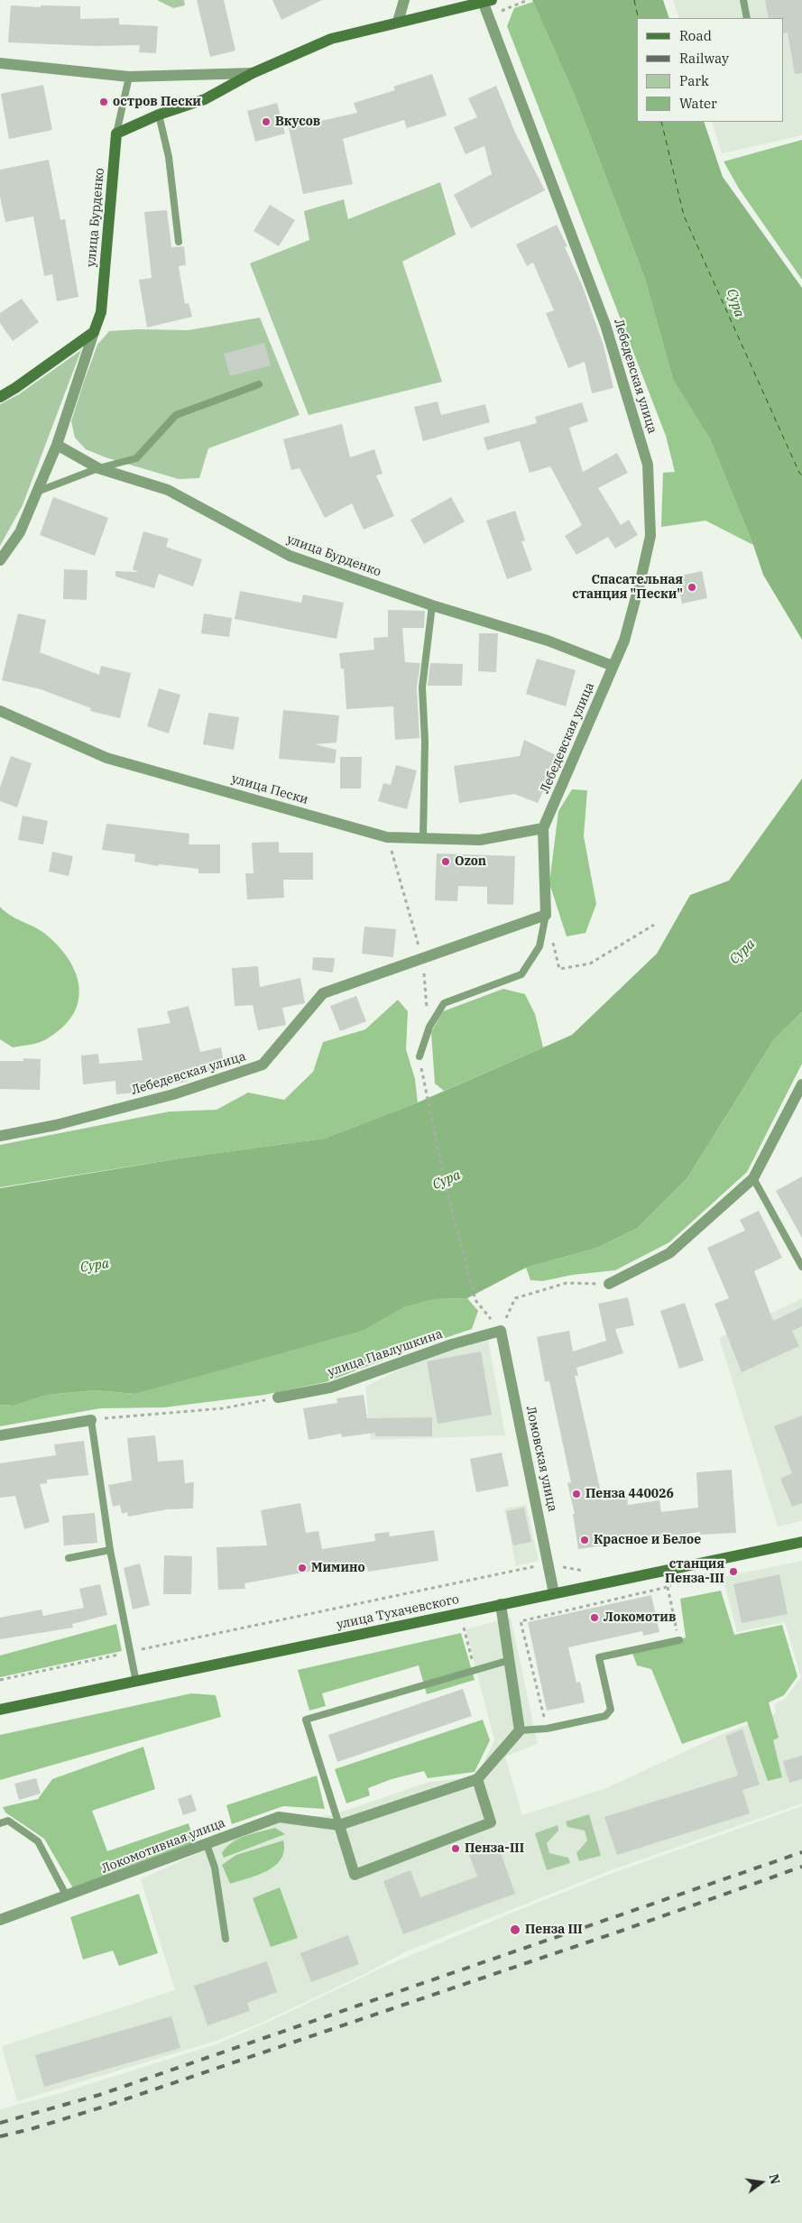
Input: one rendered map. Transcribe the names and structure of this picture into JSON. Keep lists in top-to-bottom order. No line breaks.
{"streets":{"main road":["улица Бурденко","улица Тухачевского"],"street":["Лебедевская улица","улица Пески","улица Павлушкина","Ломовская улица","Локомотивная улица"]},"crossings":[["улица Бурденко","Лебедевская улица"],["Лебедевская улица","улица Пески"],["улица Павлушкина","Ломовская улица"],["Ломовская улица","улица Тухачевского"]],"water":["Сура"],"places":["остров Пески","Вкусов","Спасательная станция \"Пески\"","Ozon","Пенза 440026","Красное и Белое","Мимино","станция Пенза-III","Локомотив","Пенза-III","Пенза III"],"legend":["Road","Railway","Park","Water"],"north":"right"}
